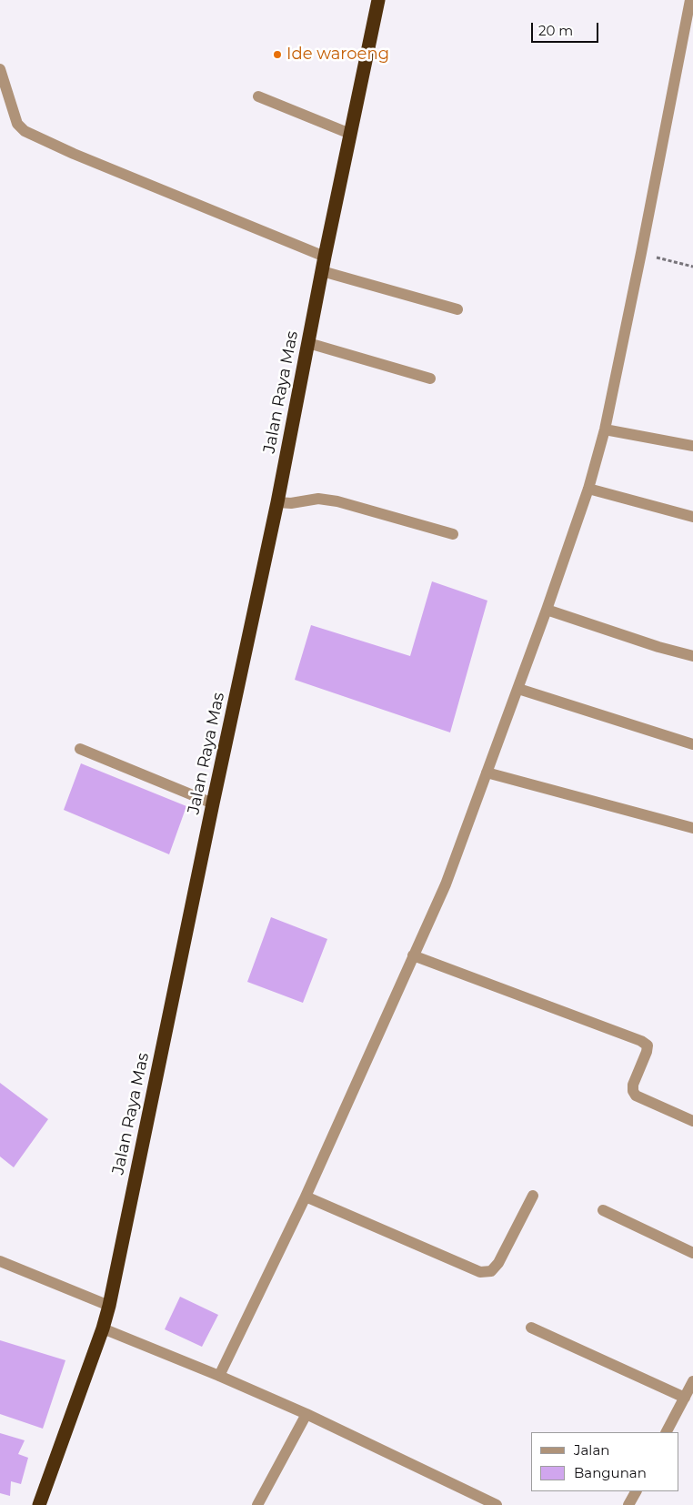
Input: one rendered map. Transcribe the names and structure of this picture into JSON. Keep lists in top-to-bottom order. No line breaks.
{"streets":{"highway":["Jalan Raya Mas"]},"places":["Ide waroeng"],"legend":["Jalan","Bangunan"],"scale_bar":"20 m"}
